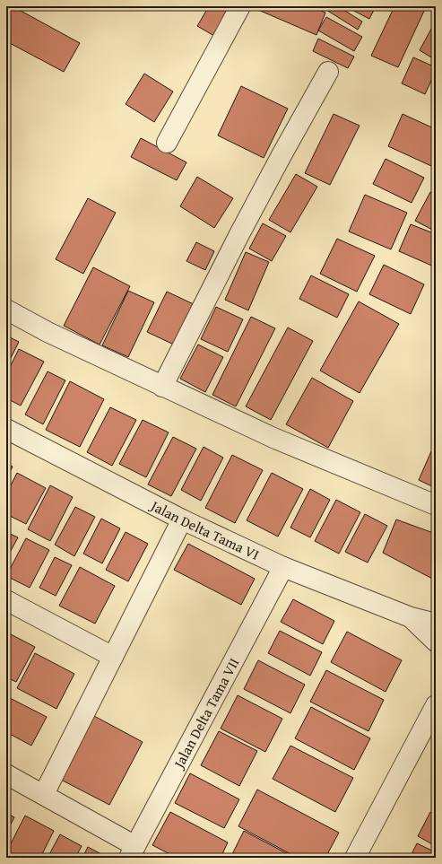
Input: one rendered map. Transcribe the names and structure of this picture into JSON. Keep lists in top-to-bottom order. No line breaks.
{"streets":{"street":["Jalan Delta Tama VI","Jalan Delta Tama VII"]},"crossings":[["Jalan Delta Tama VI","Jalan Delta Tama VII"]]}
